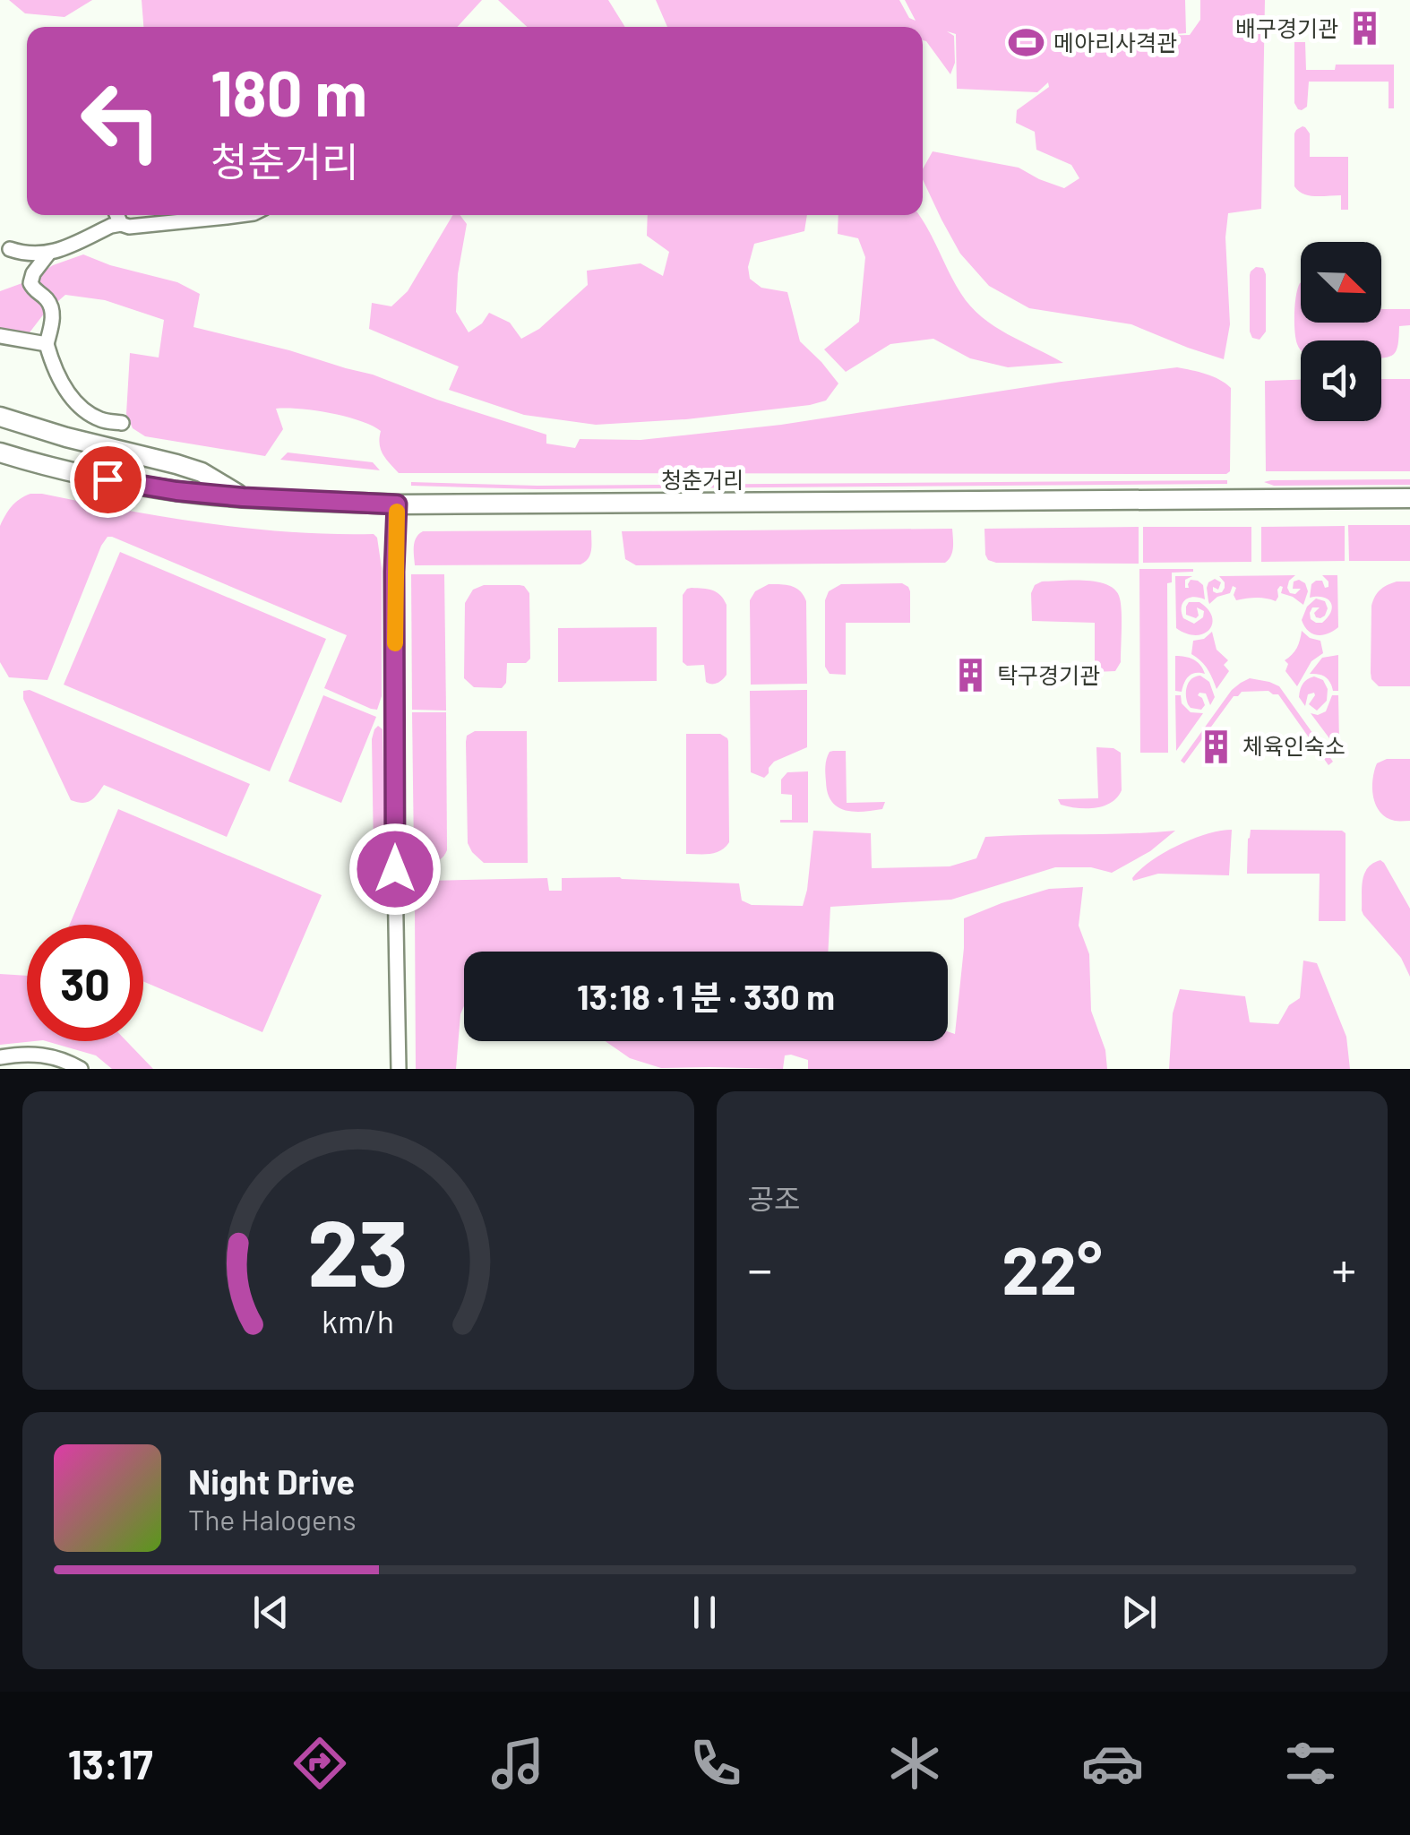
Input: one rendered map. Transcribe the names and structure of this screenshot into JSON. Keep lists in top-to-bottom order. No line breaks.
{"streets":{"main road":["청춘거리"]},"places":{"building":["배구경기관","탁구경기관","체육인숙소"],"sports":["메아리사격관"]},"north":"bottom right","page":{"turn":["180 m","청춘거리"],"limit":"30","trip":"13:18 · 1 분 · 330 m","tile":"공조","heat":["−","22°","+"],"song":["Night Drive","The Halogens"],"tabs":"13:17","gauge":["23","km/h"]}}
